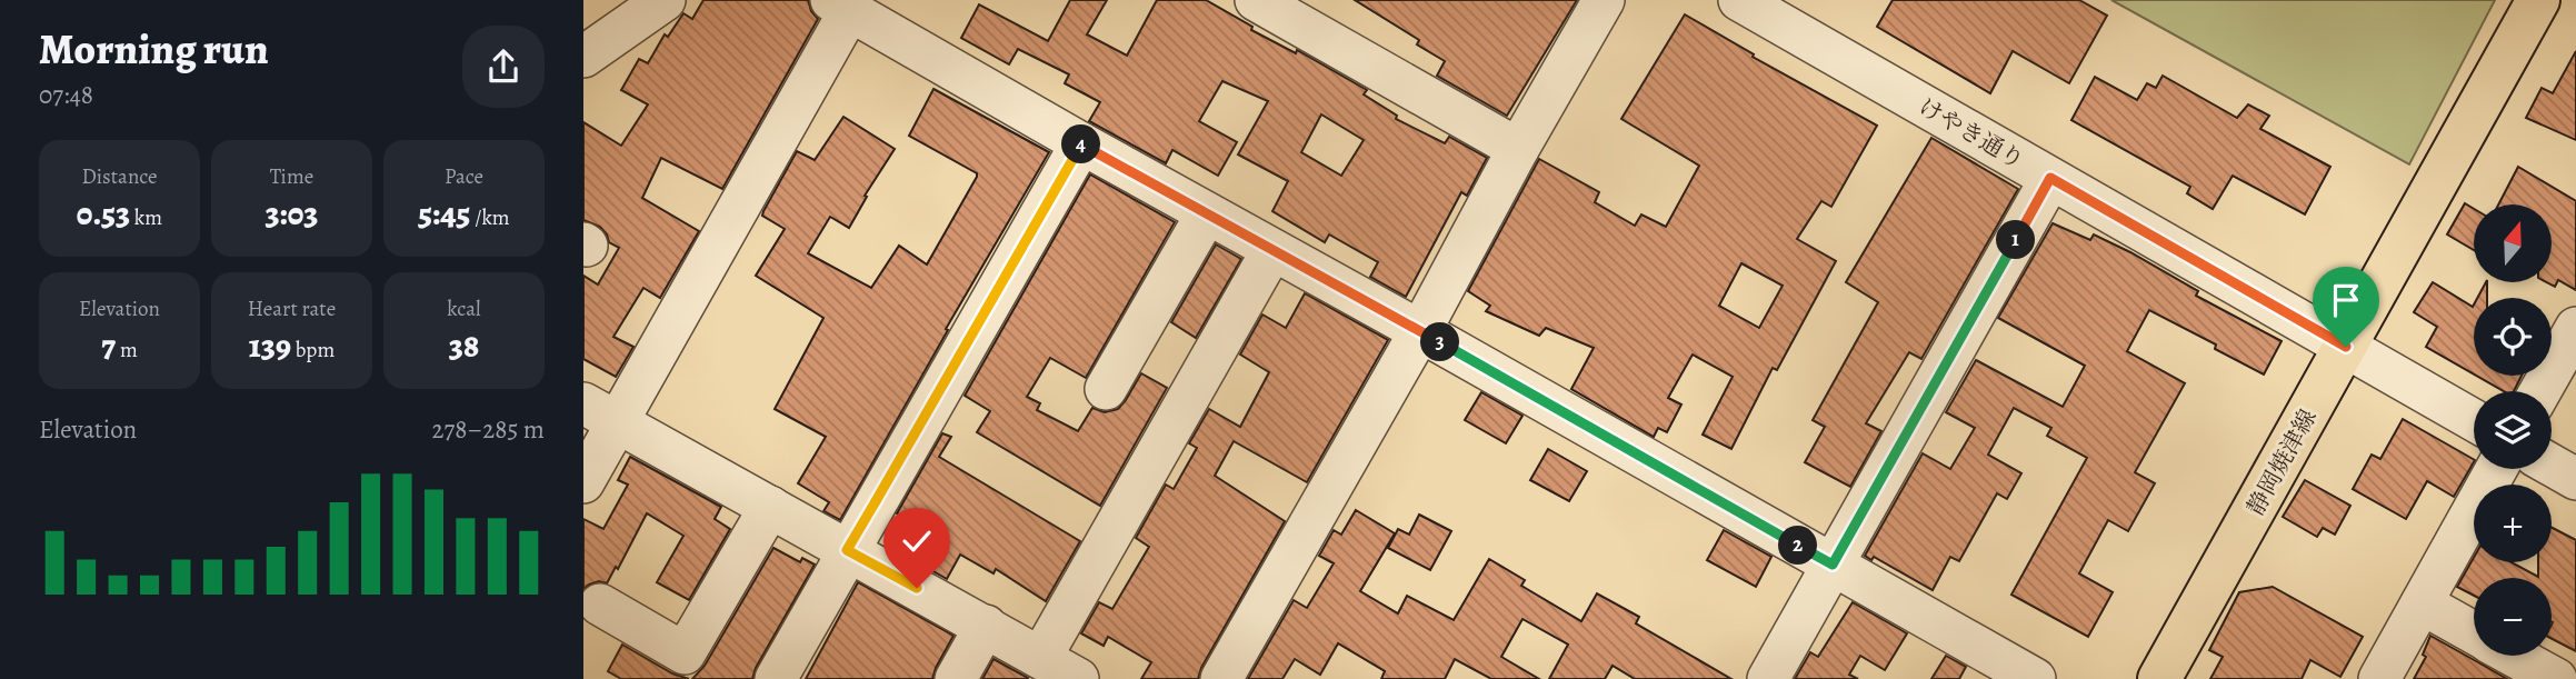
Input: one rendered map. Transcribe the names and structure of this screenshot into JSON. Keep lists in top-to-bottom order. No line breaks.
{"streets":{"main road":["静岡焼津線"],"street":["けやき通り"]},"crossings":[["けやき通り","静岡焼津線"]],"north":"top","page":{"heading":["Morning run","07:48"],"pins":["4","1","3","2"],"stats":[["Distance","0.53 km"],["Time","3:03"],["Pace","5:45 /km"],["Elevation","7 m"],["Heart rate","139 bpm"],["kcal","38"]],"map_buttons":["+","−"],"chart":["Elevation","278–285 m"]}}
